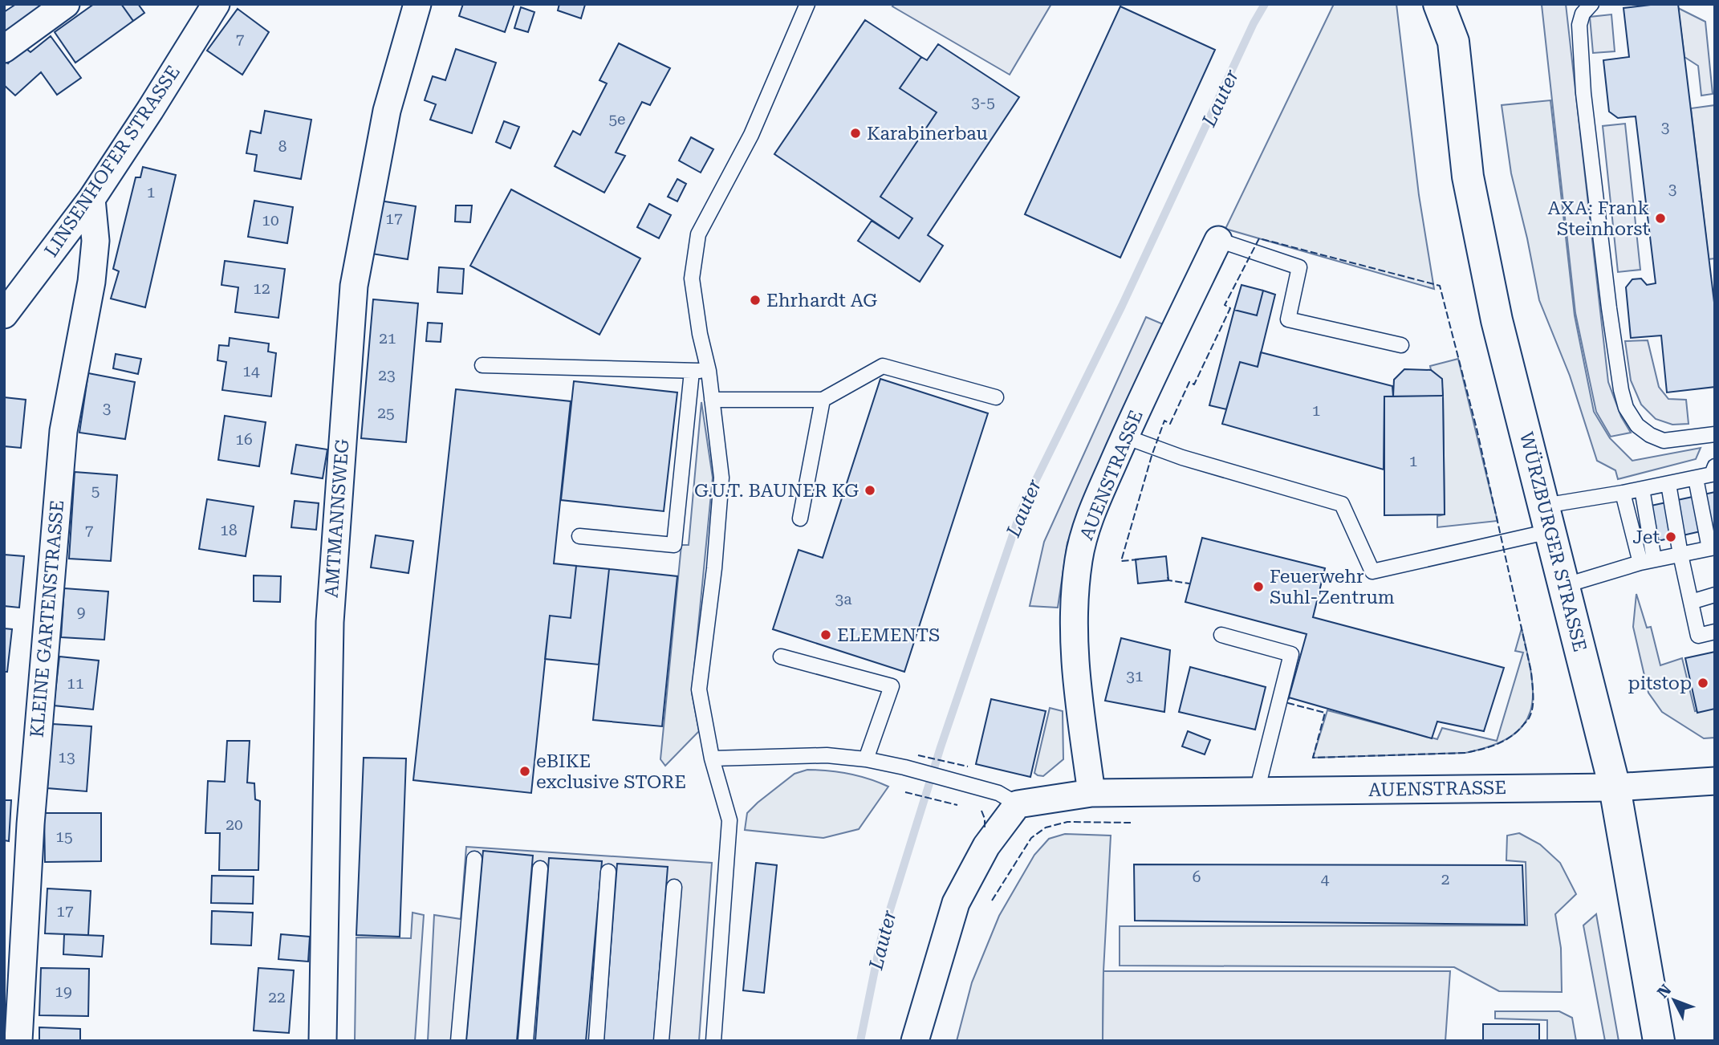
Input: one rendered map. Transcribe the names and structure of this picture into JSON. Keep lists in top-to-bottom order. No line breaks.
{"streets":{"main road":["WÜRZBURGER STRASSE"],"street":["LINSENHOFER STRASSE","AUENSTRASSE","AMTMANNSWEG","KLEINE GARTENSTRASSE"]},"crossings":[["LINSENHOFER STRASSE","KLEINE GARTENSTRASSE"],["AUENSTRASSE","WÜRZBURGER STRASSE"]],"water":["Lauter"],"places":["Karabinerbau","AXA: Frank Steinhorst","Ehrhardt AG","G.U.T. BAUNER KG","Jet","Feuerwehr Suhl-Zentrum","ELEMENTS","pitstop","eBIKE exclusive STORE"],"house_numbers":["7","3-5","5e","3","8","3","1","17","10","12","21","14","23","3","1","25","16","1","5","18","7","3a","9","31","11","13","20","15","6","4","2","17","19","22"],"north":"top left"}
